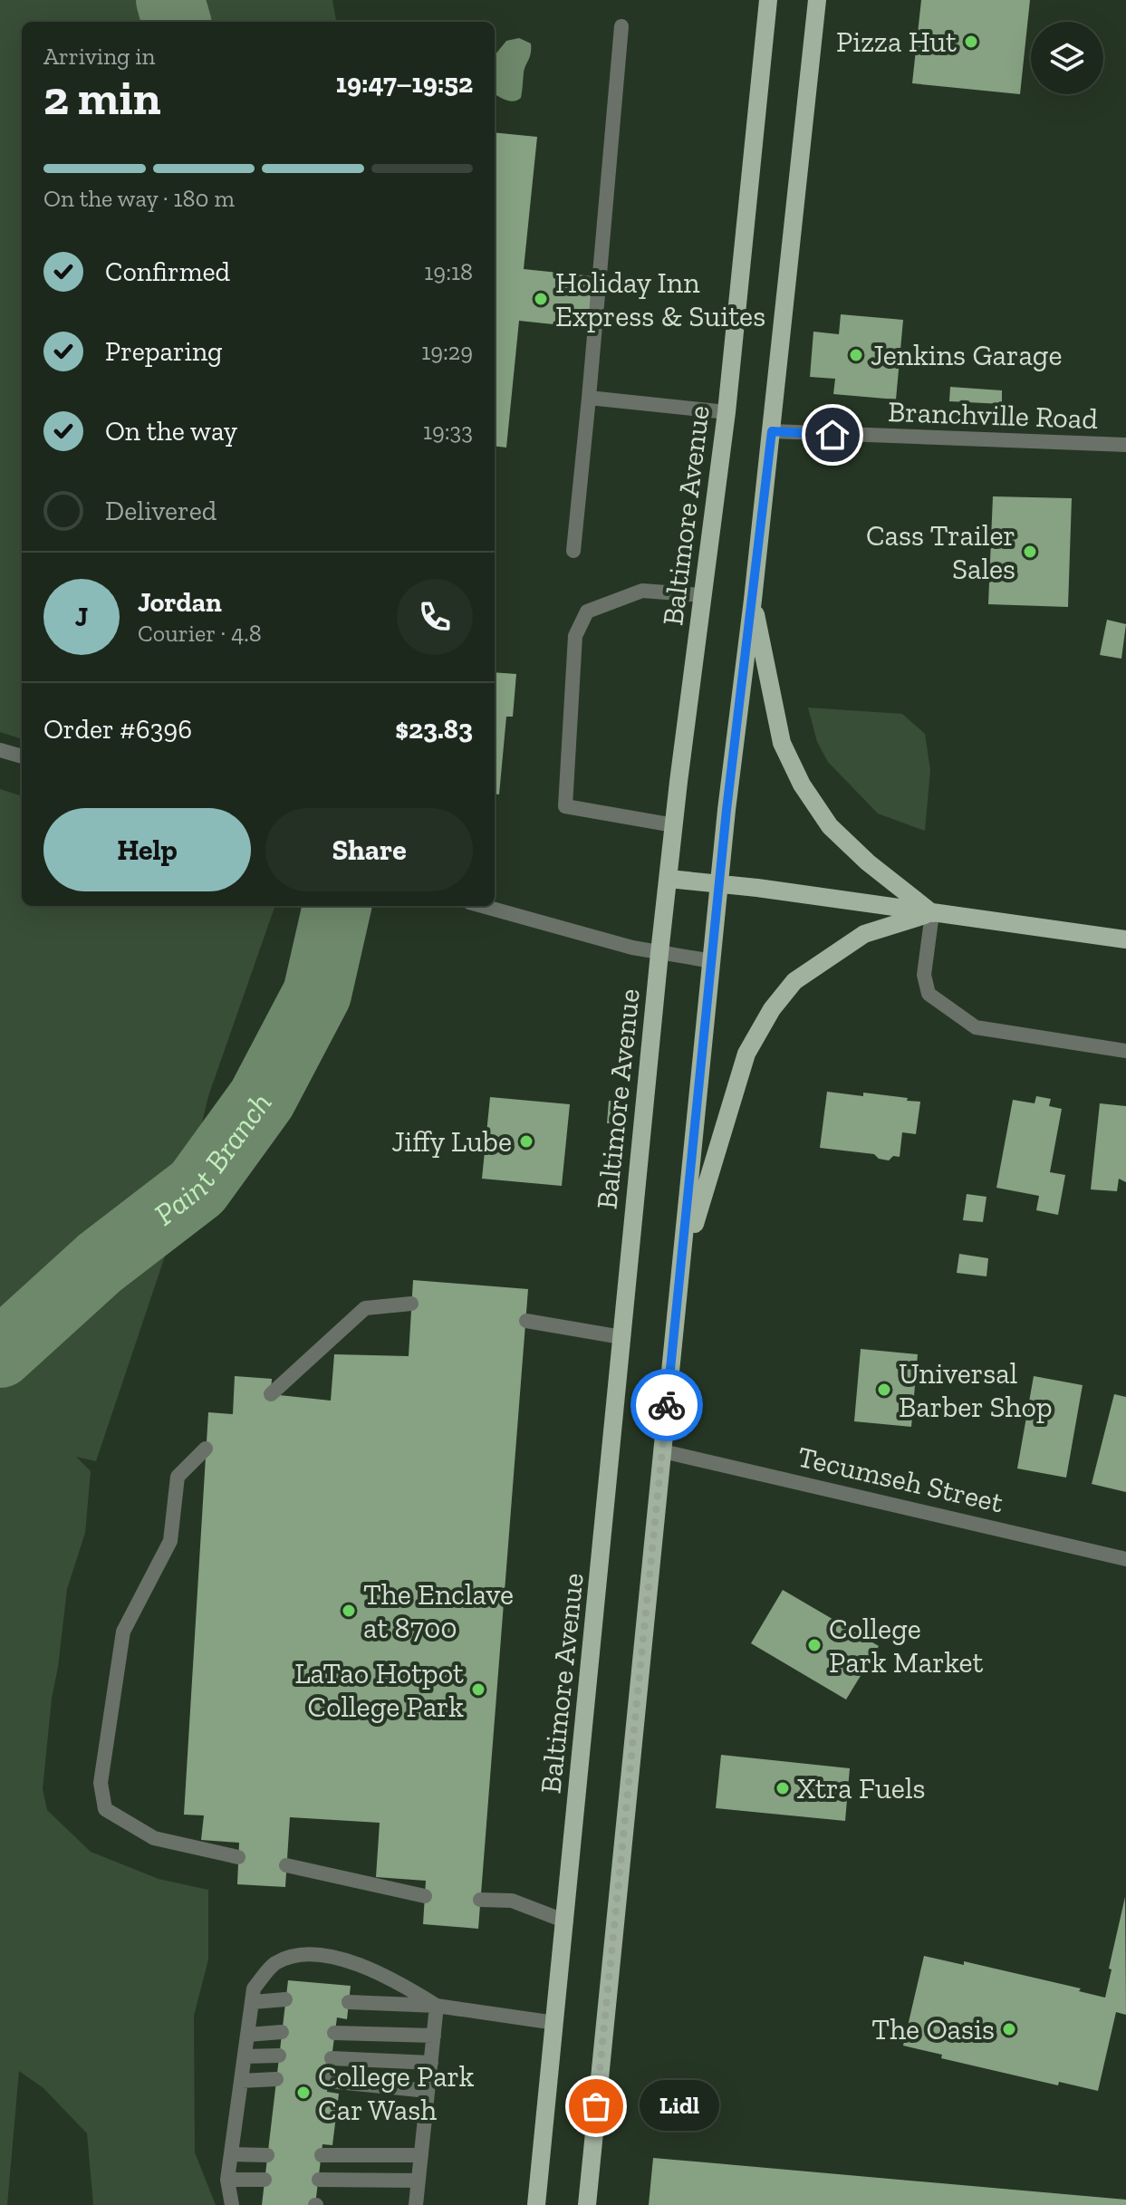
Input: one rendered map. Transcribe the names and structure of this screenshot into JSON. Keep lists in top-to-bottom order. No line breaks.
{"streets":{"main road":["Baltimore Avenue"],"street":["Branchville Road","Tecumseh Street"]},"water":["Paint Branch"],"places":["Pizza Hut","Holiday Inn Express & Suites","Jenkins Garage","Cass Trailer Sales","Jiffy Lube","Universal Barber Shop","The Enclave at 8700","College Park Market","LaTao Hotpot College Park","Xtra Fuels","The Oasis","College Park Car Wash","Lidl"],"page":{"heading":["2 min","Arriving in","19:47–19:52"],"panel":["Jordan","Courier · 4.8","Order #6396","$23.83"],"bar":"On the way · 180 m","list":[["Confirmed","19:18"],["Preparing","19:29"],["On the way","19:33"],"Delivered"],"round":"J","buttons":["Help","Share"],"bubble":"Lidl"}}
